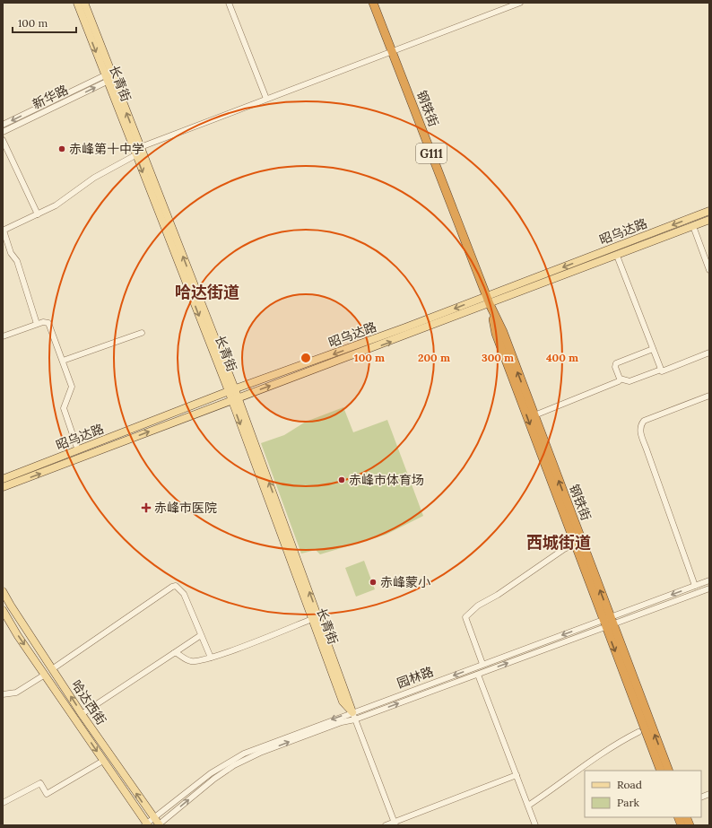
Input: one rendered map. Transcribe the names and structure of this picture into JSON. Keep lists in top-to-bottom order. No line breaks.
{"streets":{"highway":["钢铁街","G111"],"main road":["长青街","昭乌达路","哈达西街"],"street":["新华路","园林路"]},"crossings":[["长青街","新华路"],["长青街","昭乌达路"],["长青街","园林路"],["钢铁街","昭乌达路"],["钢铁街","园林路"],["园林路","哈达西街"]],"districts":["哈达街道","西城街道"],"places":{"other":["赤峰第十中学","赤峰市体育场","赤峰蒙小"],"health":["赤峰市医院"]},"legend":["Road","Park"],"scale_bar":"100 m","rings":["100 m","200 m","300 m","400 m"]}
